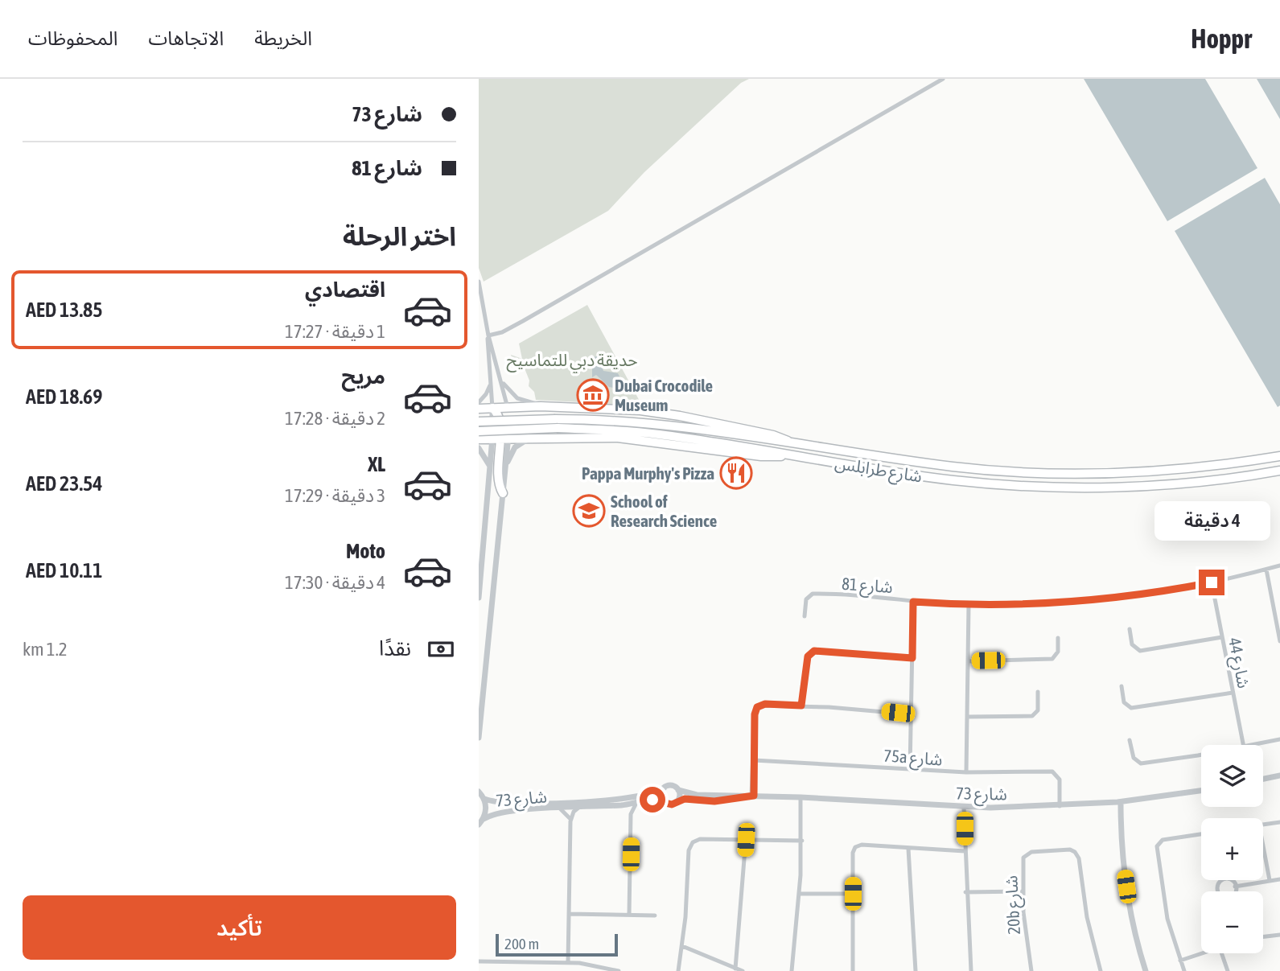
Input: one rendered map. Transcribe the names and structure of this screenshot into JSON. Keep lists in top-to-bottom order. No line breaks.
{"streets":{"highway":["شارع طرابلس"],"street":["شارع 81","شارع 44","75a شارع","شارع 73","20b شارع"]},"crossings":[["شارع 81","شارع 44"],["75a شارع","شارع 73"]],"parks":["حديقة دبي للتماسيح"],"places":{"museum":["Dubai Crocodile Museum"],"restaurant":["Pappa Murphy's Pizza"],"school or university":["School of Research Science"]},"scale_bar":"200 m","page":{"header":"Hoppr","nav":["الخريطة","الاتجاهات","المحفوظات"],"banner":["شارع 73","شارع 81"],"heading":"اختر الرحلة","list":[{"name":"اقتصادي","note":"1 دقيقة · 17:27","value":"AED 13.85"},{"name":"مريح","note":"2 دقيقة · 17:28","value":"AED 18.69"},{"name":"XL","note":"3 دقيقة · 17:29","value":"AED 23.54"},{"name":"Moto","note":"4 دقيقة · 17:30","value":"AED 10.11"}],"bubble":"4 دقيقة","pay":["نقدًا","1.2 km"],"map_buttons":["+","−"],"buttons":"تأكيد","scale":"200 m"}}
